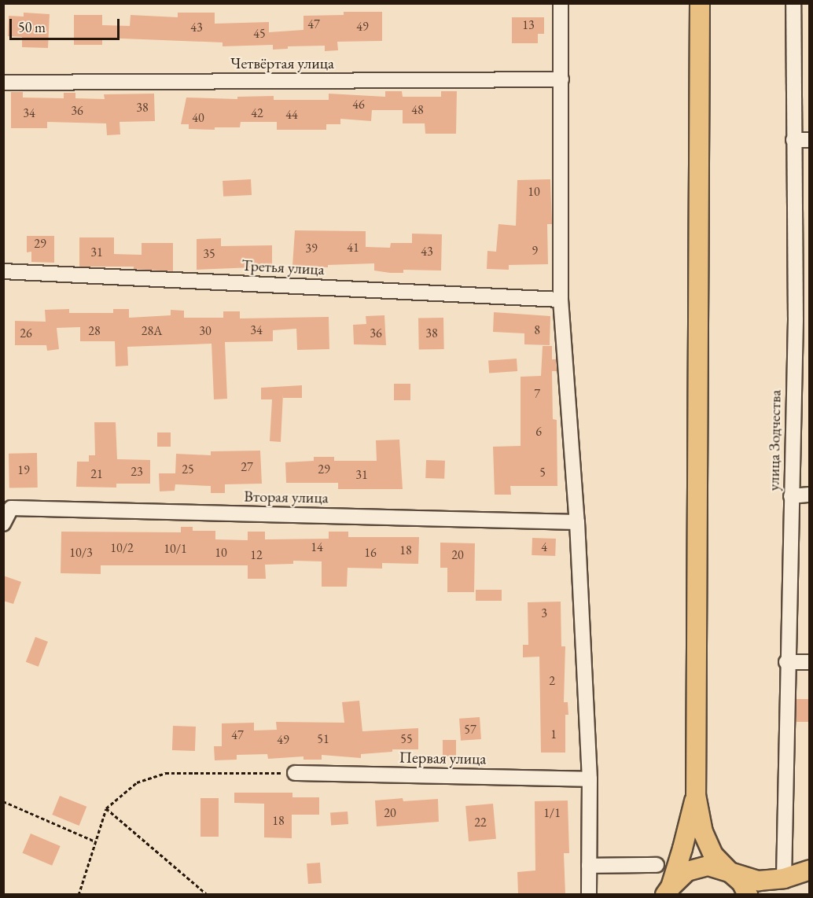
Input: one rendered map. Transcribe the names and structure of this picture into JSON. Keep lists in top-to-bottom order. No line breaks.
{"streets":{"street":["Четвёртая улица","Третья улица","улица Зодчества","Вторая улица","Первая улица"]},"house_numbers":["47","13","49","43","45","46","38","48","36","34","42","44","40","10","29","41","39","9","43","31","35","34","8","28","28А","30","26","36","38","7","6","27","25","29","19","23","5","21","31","14","4","10/2","10/1","18","10/3","10","16","12","20","3","2","57","1","47","51","55","49","20","1/1","18","22"],"scale_bar":"50 m"}
